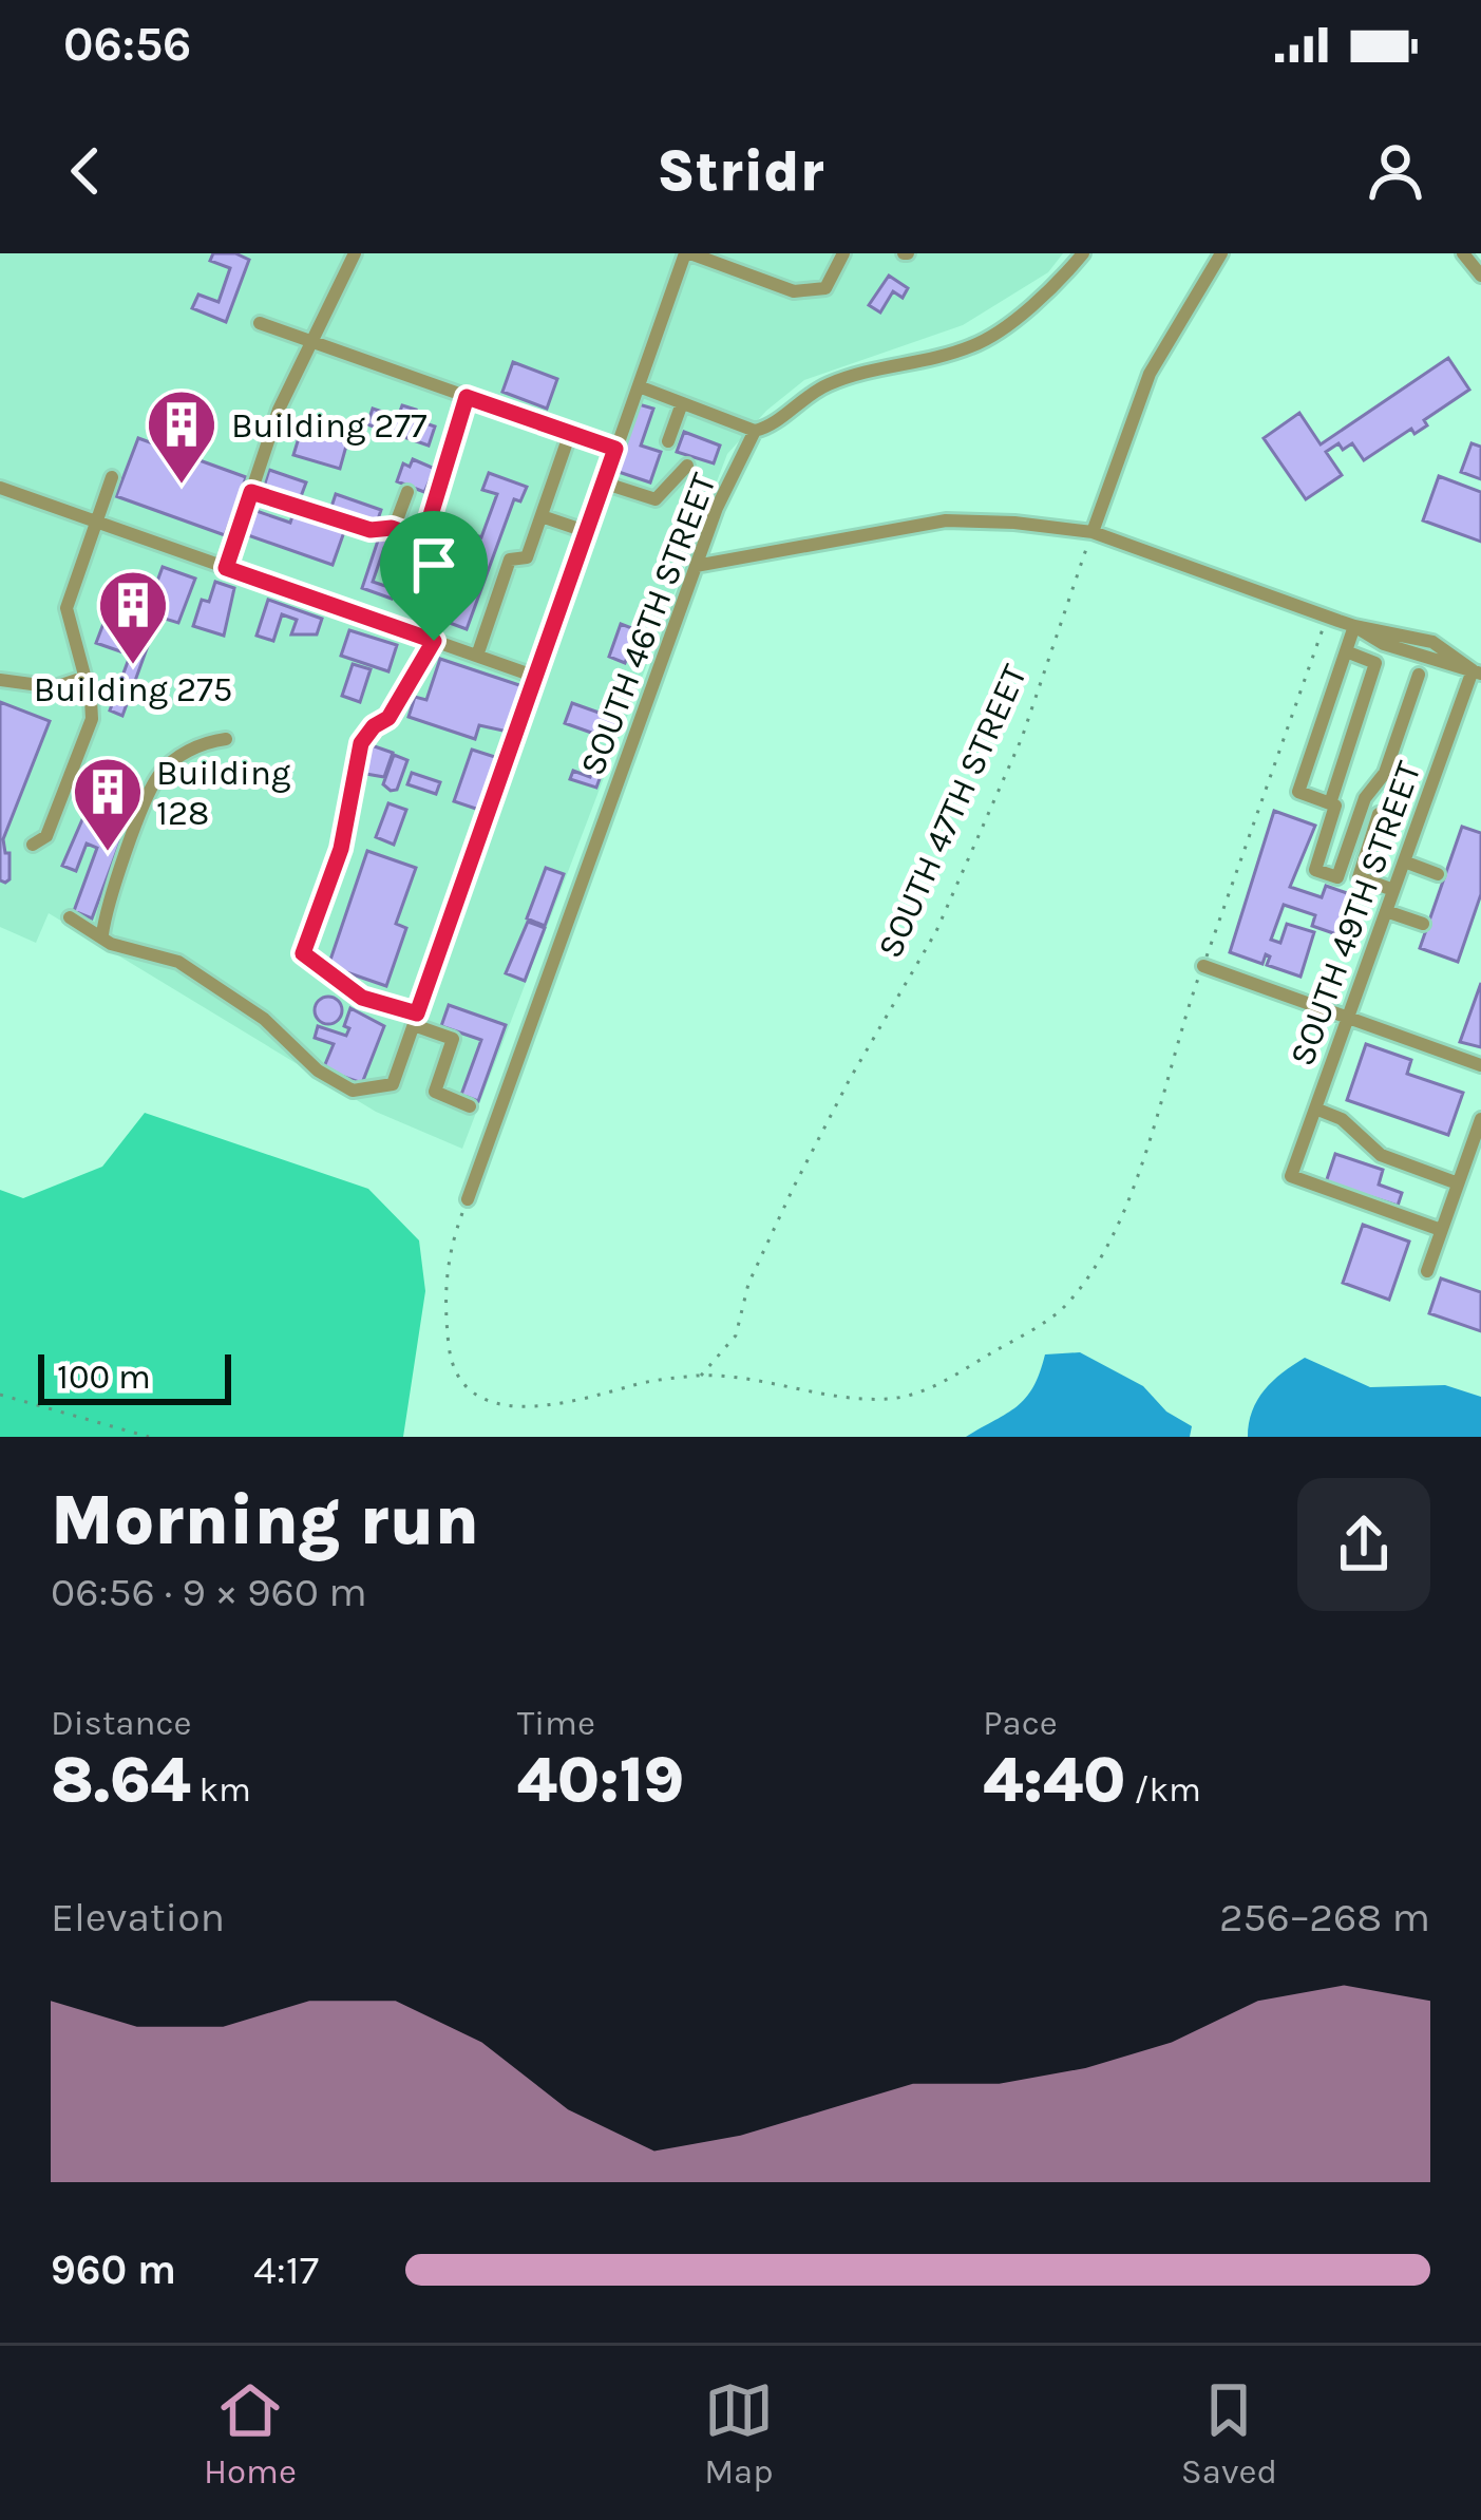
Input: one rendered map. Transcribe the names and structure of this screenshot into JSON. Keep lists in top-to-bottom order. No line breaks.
{"streets":{"street":["SOUTH 46TH STREET","SOUTH 49TH STREET"],"path":["SOUTH 47TH STREET"]},"places":{"building":["Building 277","Building 275","Building 128"]},"scale_bar":"100 m","page":{"status":"06:56","header":"Stridr","scale":"100 m","heading":["Morning run","06:56 · 9 × 960 m"],"stats":[["Distance","8.64 km"],["Time","40:19"],["Pace","4:40 /km"]],"chart":["Elevation","256–268 m"],"list":[{"name":"960 m","note":"4:17"}],"tabs":["Home","Map","Saved"]}}
